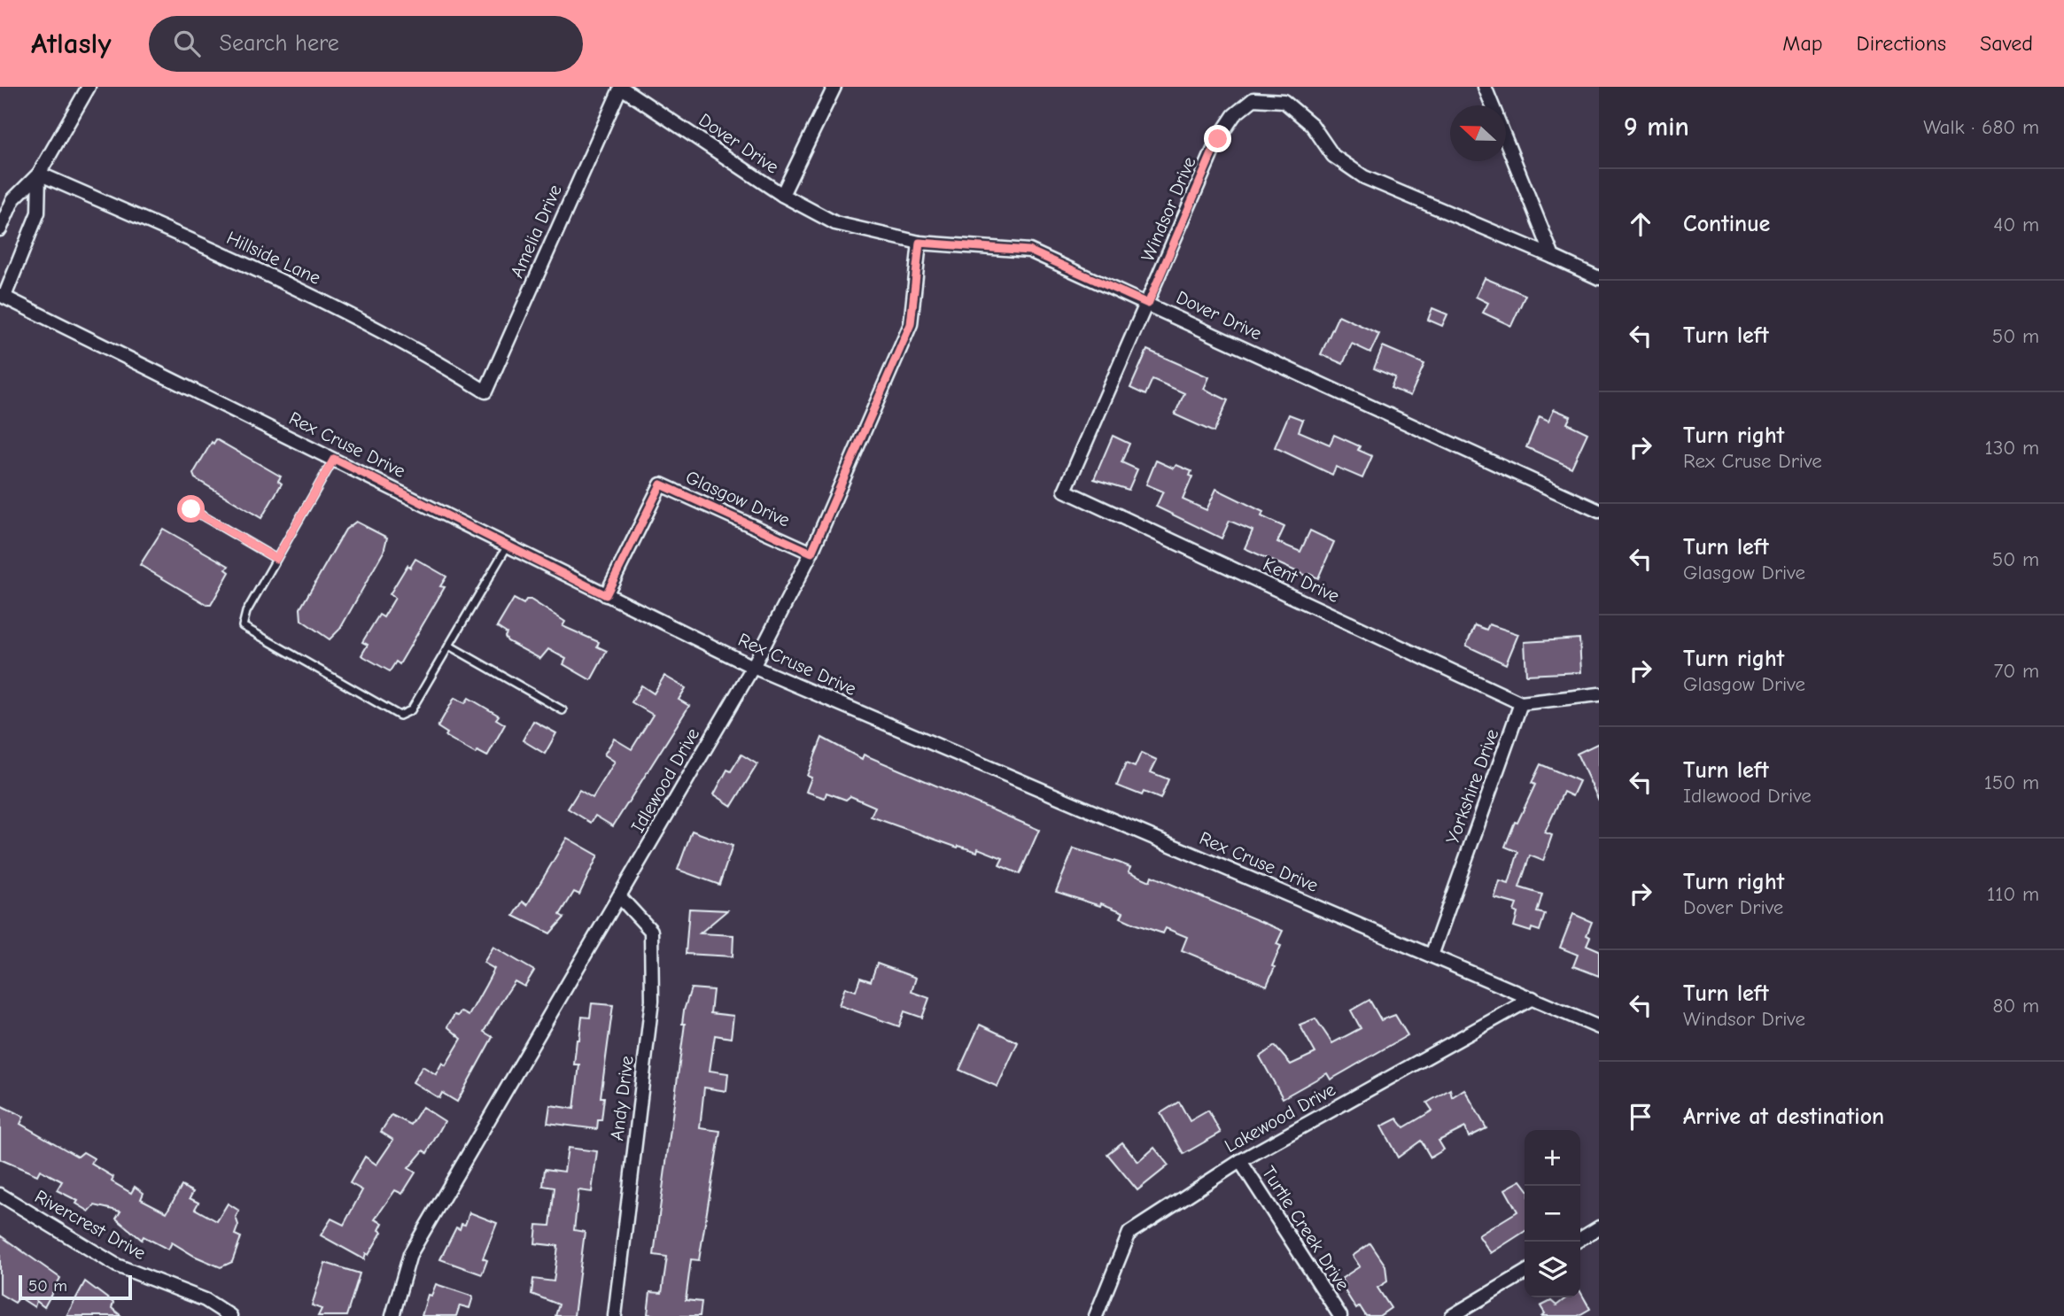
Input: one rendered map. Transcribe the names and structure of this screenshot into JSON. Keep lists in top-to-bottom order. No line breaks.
{"streets":{"street":["Dover Drive","Windsor Drive","Amelia Drive","Hillside Lane","Rex Cruse Drive","Glasgow Drive","Kent Drive","Idlewood Drive","Yorkshire Drive","Andy Drive","Lakewood Drive","Rivercrest Drive","Turtle Creek Drive"]},"crossings":[["Dover Drive","Windsor Drive"],["Dover Drive","Amelia Drive"],["Dover Drive","Idlewood Drive"],["Windsor Drive","Kent Drive"],["Amelia Drive","Hillside Lane"],["Rex Cruse Drive","Glasgow Drive"],["Rex Cruse Drive","Idlewood Drive"],["Rex Cruse Drive","Yorkshire Drive"],["Rex Cruse Drive","Lakewood Drive"],["Glasgow Drive","Idlewood Drive"],["Kent Drive","Yorkshire Drive"],["Idlewood Drive","Andy Drive"],["Lakewood Drive","Turtle Creek Drive"]],"scale_bar":"50 m","north":"left","page":{"header":"Atlasly","search":"Search here","nav":["Map","Directions","Saved"],"heading":["9 min","Walk · 680 m"],"list":[["Continue","40 m"],["Turn left","50 m"],["Turn right","Rex Cruse Drive","130 m"],["Turn left","Glasgow Drive","50 m"],["Turn right","Glasgow Drive","70 m"],["Turn left","Idlewood Drive","150 m"],["Turn right","Dover Drive","110 m"],["Turn left","Windsor Drive","80 m"],"Arrive at destination"],"map_buttons":["+","−"],"scale":"50 m"}}
